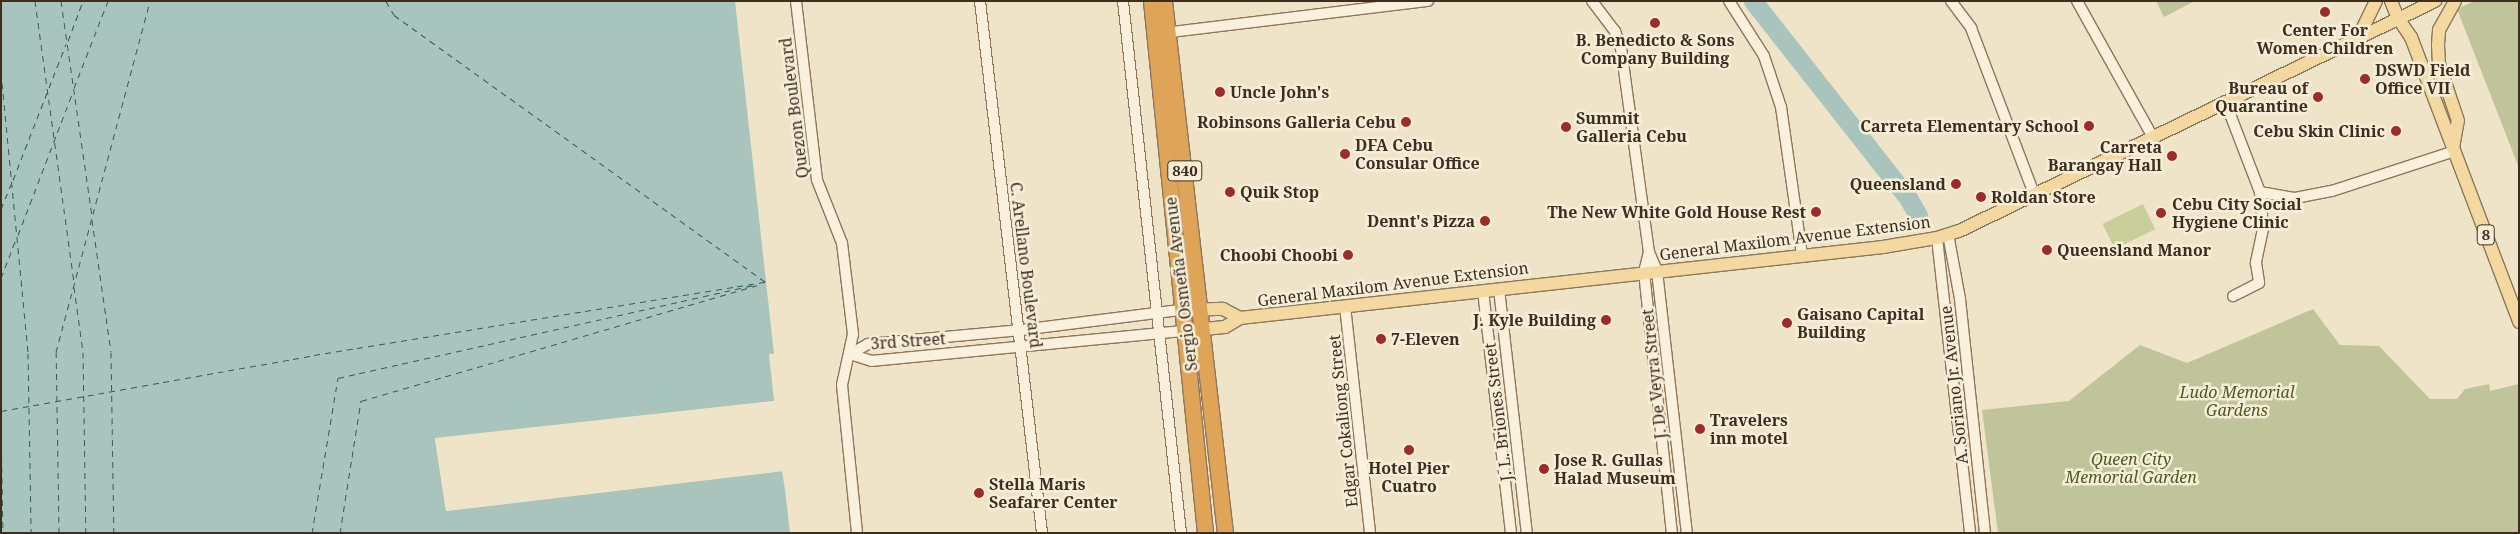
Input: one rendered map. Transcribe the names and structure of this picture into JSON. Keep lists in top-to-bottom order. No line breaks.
{"streets":{"highway":["840","Sergio Osmeña Avenue"],"main road":["8","General Maxilom Avenue Extension"],"street":["Quezon Boulevard","C. Arellano Boulevard","3rd Street","J. De Veyra Street","A. Soriano Jr. Avenue","J. L. Briones Street","Edgar Cokaliong Street"]},"crossings":[["Quezon Boulevard","3rd Street"],["8","General Maxilom Avenue Extension"],["General Maxilom Avenue Extension","Sergio Osmeña Avenue"],["General Maxilom Avenue Extension","3rd Street"],["General Maxilom Avenue Extension","J. De Veyra Street"],["General Maxilom Avenue Extension","A. Soriano Jr. Avenue"],["General Maxilom Avenue Extension","J. L. Briones Street"],["General Maxilom Avenue Extension","Edgar Cokaliong Street"],["C. Arellano Boulevard","3rd Street"],["Sergio Osmeña Avenue","3rd Street"]],"parks":["Ludo Memorial Gardens","Queen City Memorial Garden"],"places":["Center For Women Children","B. Benedicto & Sons Company Building","DSWD Field Office VII","Uncle John's","Bureau of Quarantine","Robinsons Galleria Cebu","Carreta Elementary School","Summit Galleria Cebu","Cebu Skin Clinic","DFA Cebu Consular Office","Carreta Barangay Hall","Queensland","Quik Stop","Roldan Store","The New White Gold House Rest","Cebu City Social Hygiene Clinic","Dennt's Pizza","Queensland Manor","Choobi Choobi","J. Kyle Building","Gaisano Capital Building","7-Eleven","Travelers inn motel","Hotel Pier Cuatro","Jose R. Gullas Halad Museum","Stella Maris Seafarer Center"]}
